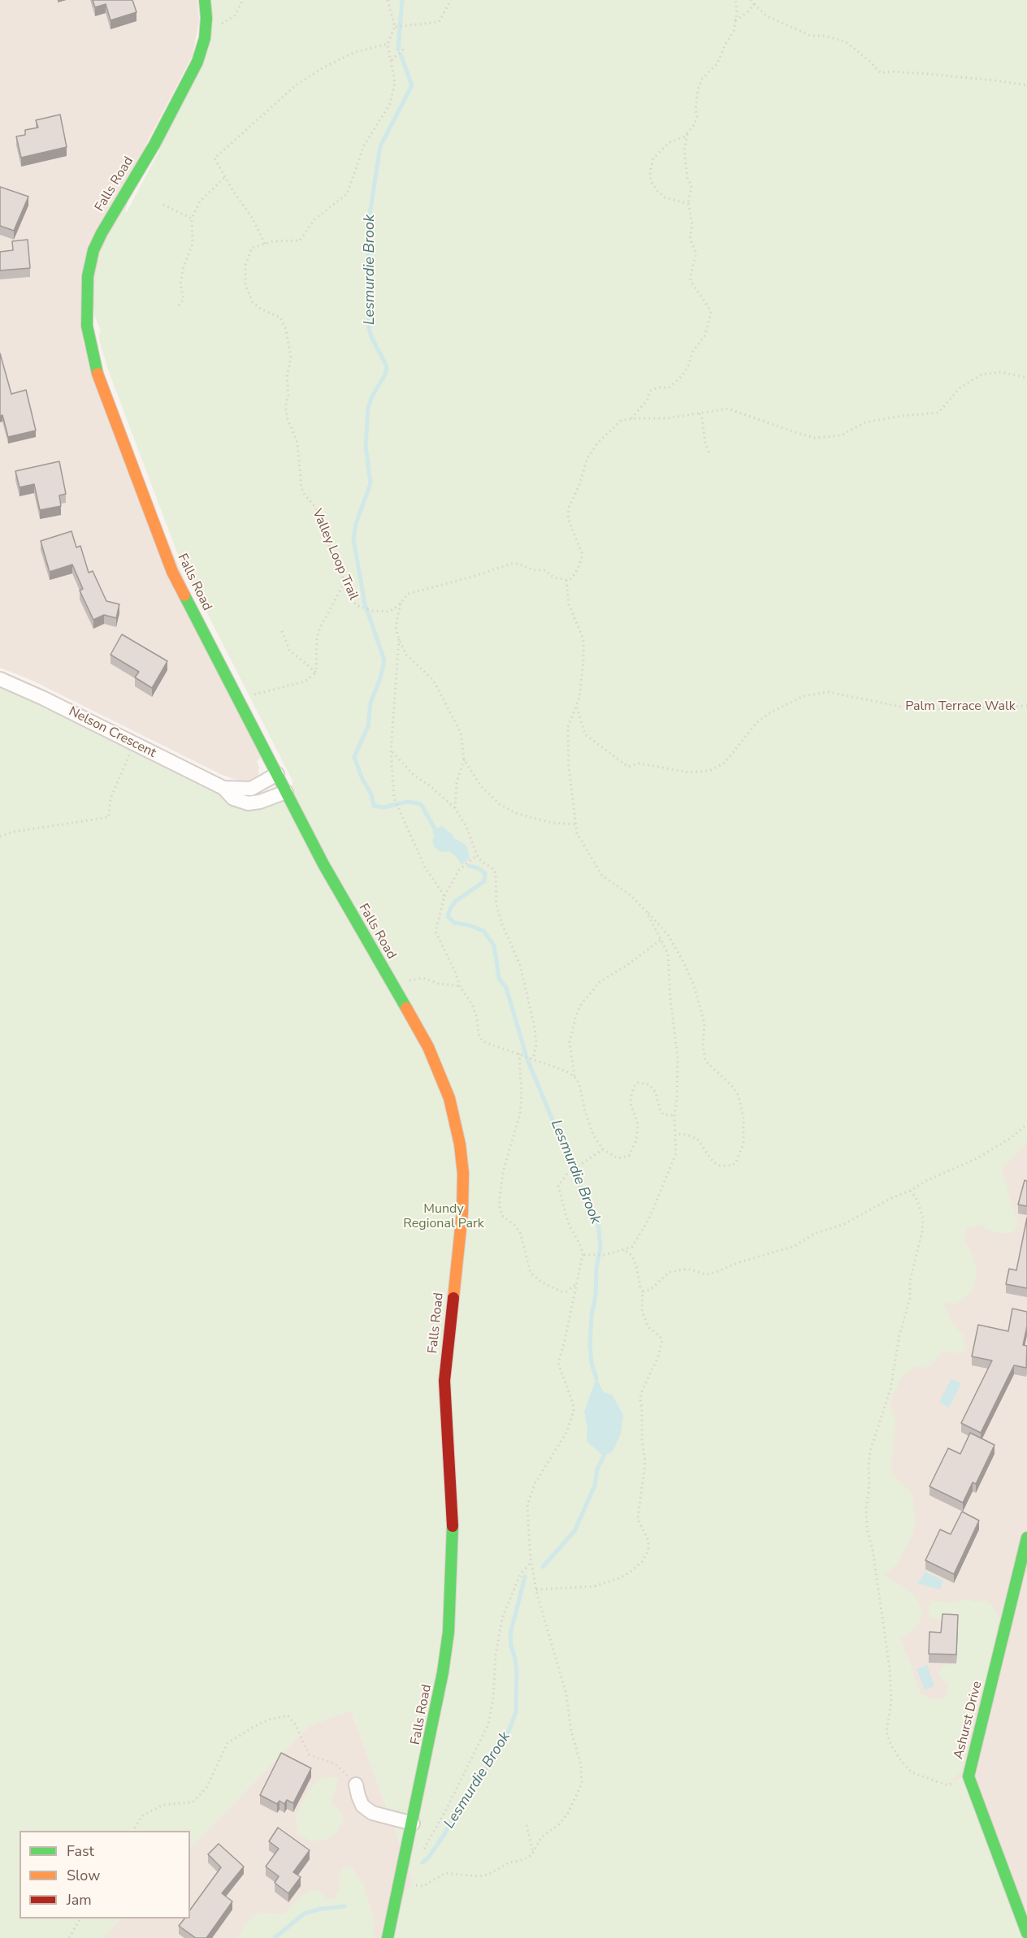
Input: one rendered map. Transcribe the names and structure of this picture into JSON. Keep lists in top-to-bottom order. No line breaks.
{"streets":{"street":["Falls Road","Nelson Crescent","Ashurst Drive"],"path":["Valley Loop Trail","Palm Terrace Walk"]},"crossings":[["Falls Road","Nelson Crescent"]],"water":["Lesmurdie Brook"],"parks":["Mundy Regional Park"],"legend":["Fast","Slow","Jam"]}
